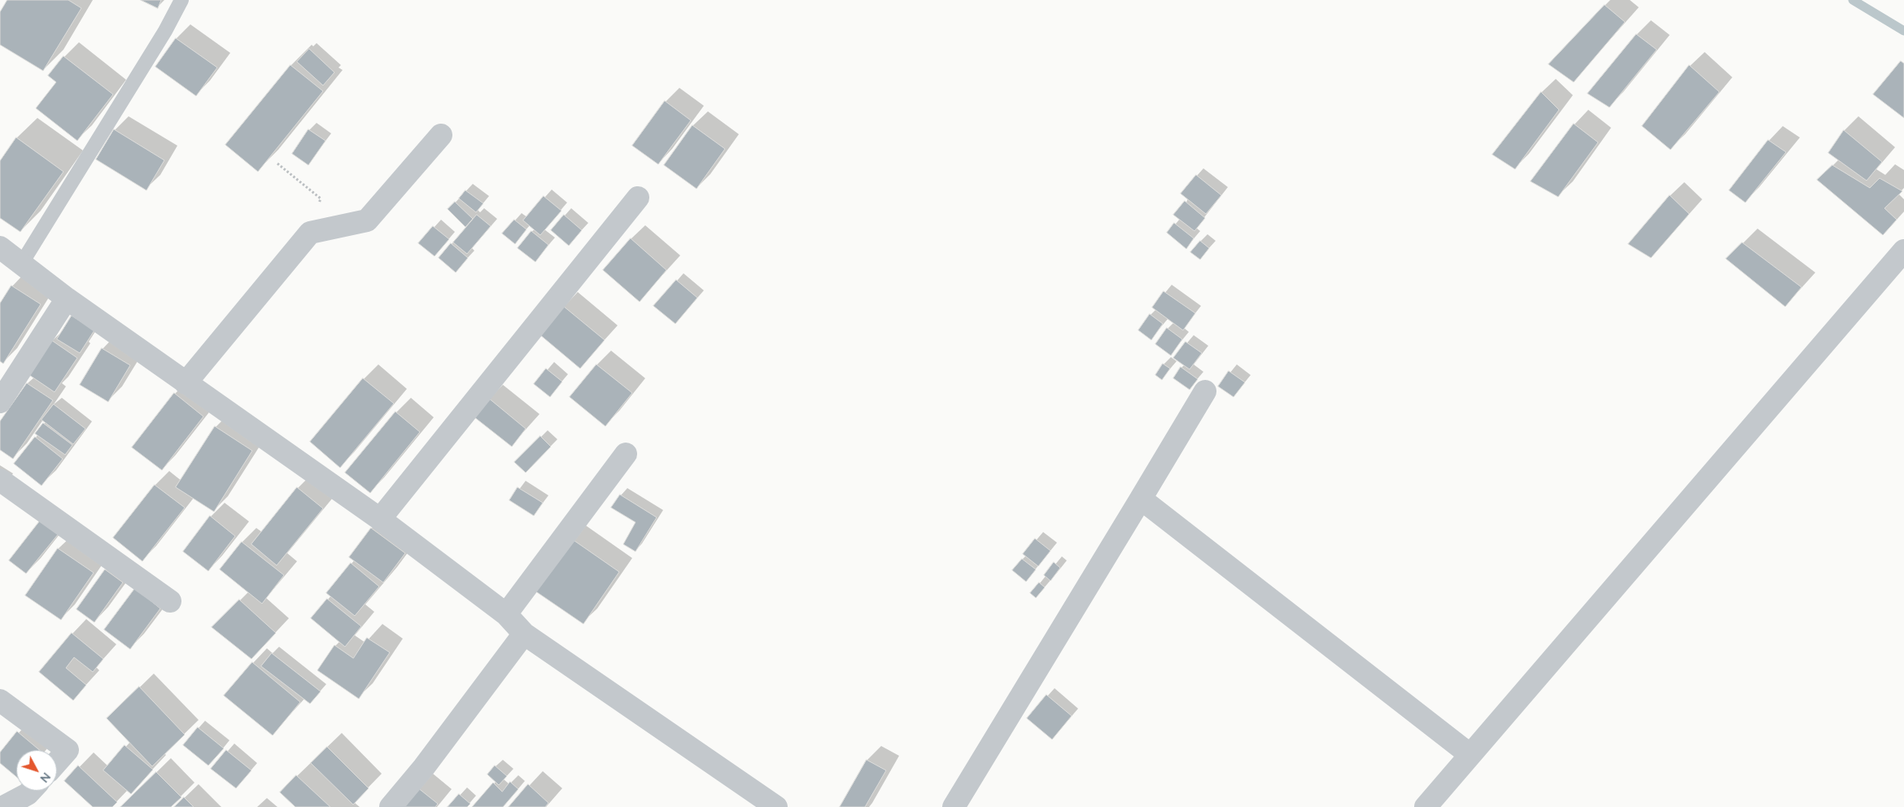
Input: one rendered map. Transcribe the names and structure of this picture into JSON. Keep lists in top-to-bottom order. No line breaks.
{"north":"bottom right"}
